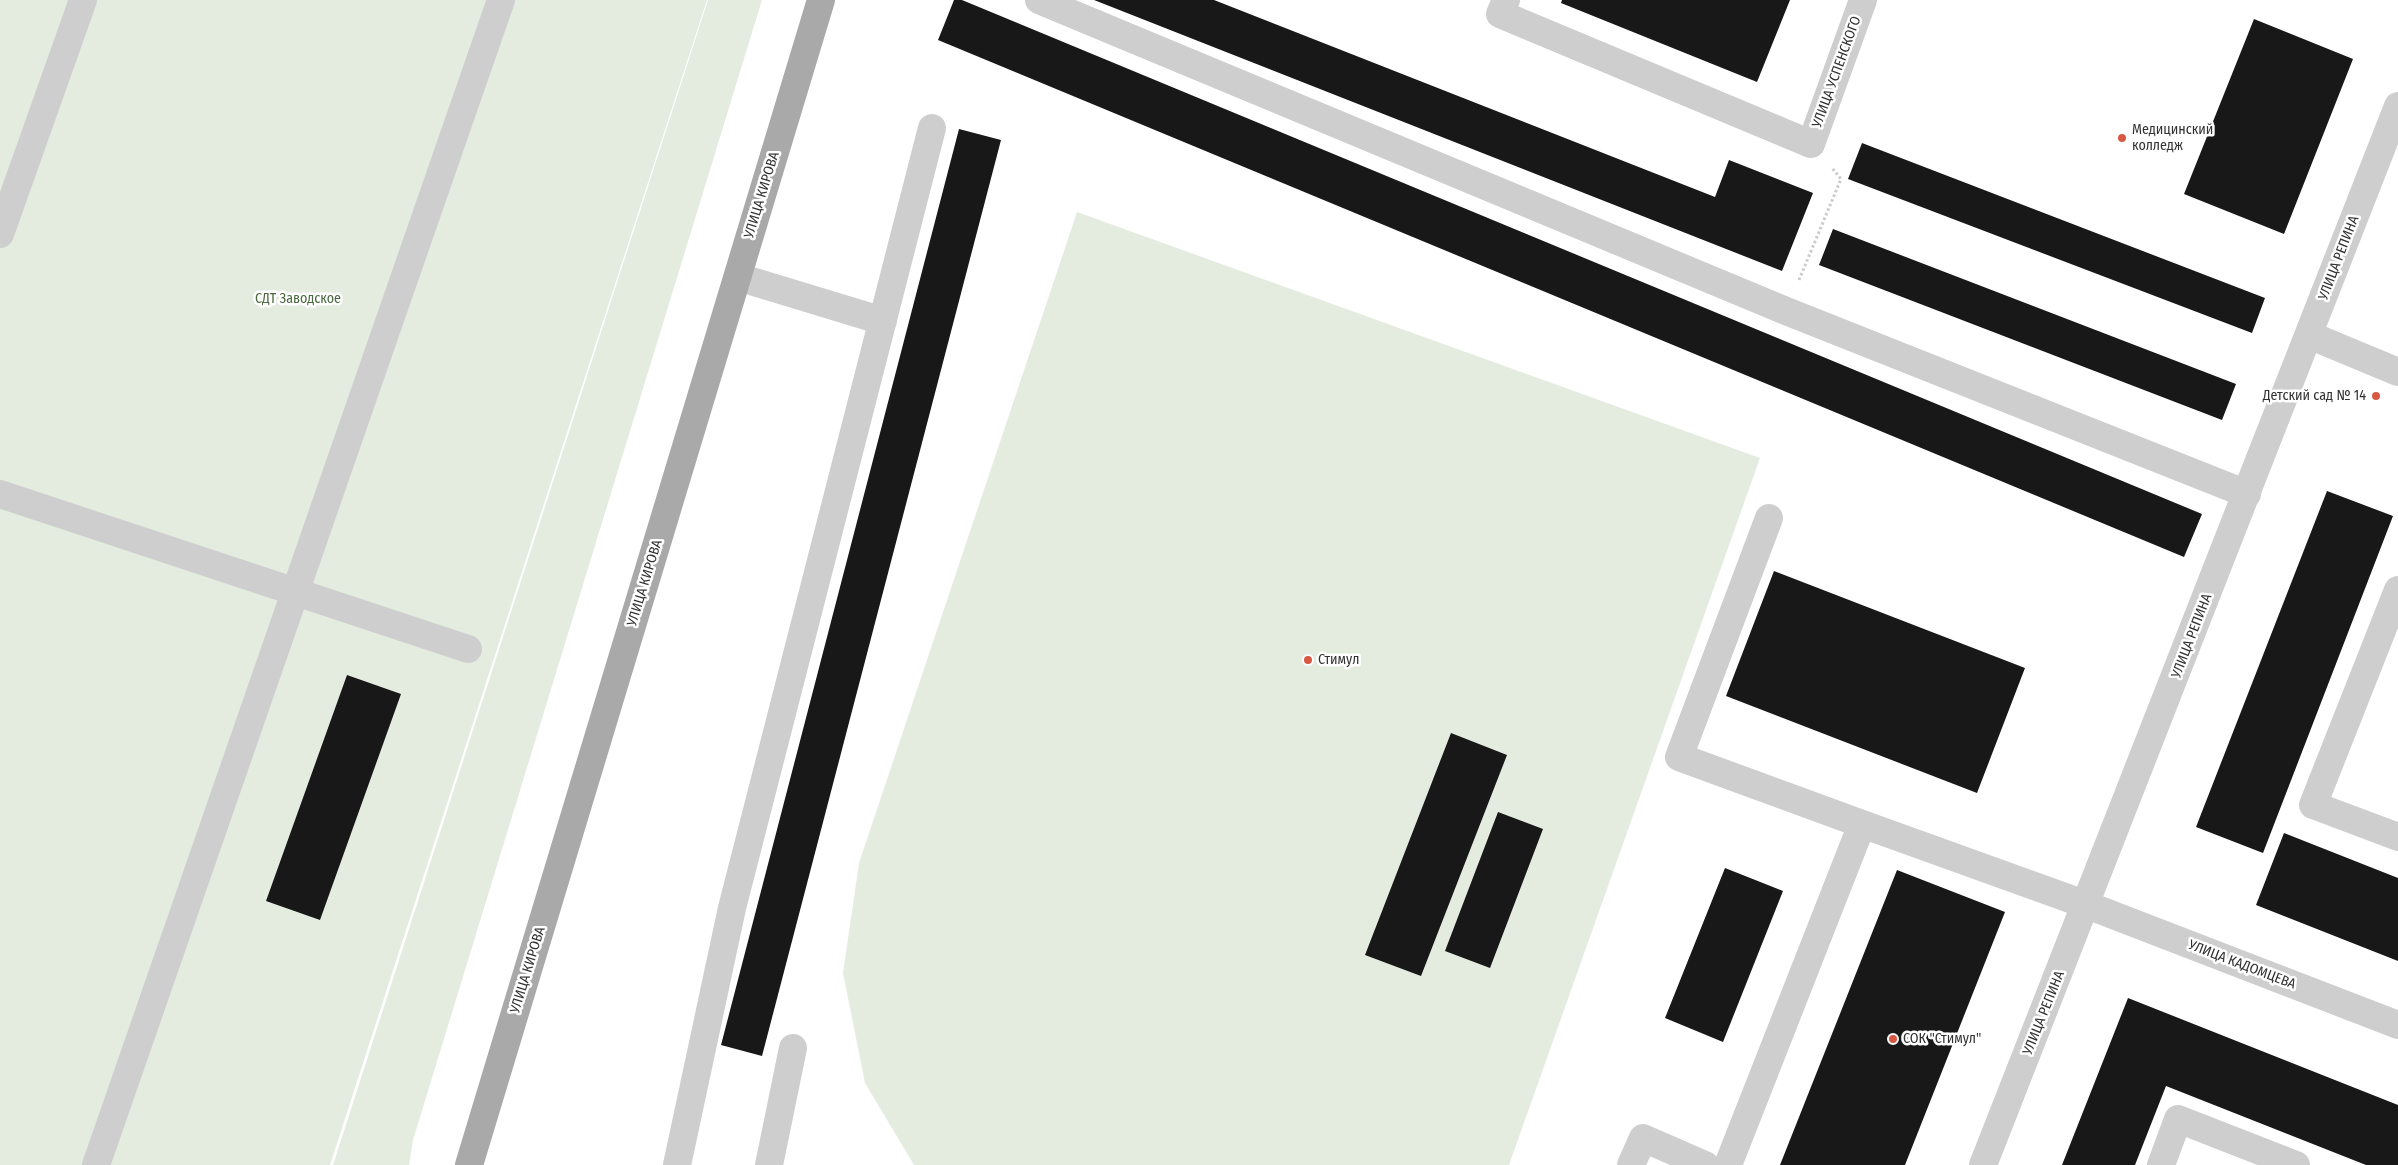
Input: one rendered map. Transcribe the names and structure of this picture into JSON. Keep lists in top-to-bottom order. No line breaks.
{"streets":{"main road":["УЛИЦА КИРОВА"],"street":["УЛИЦА УСПЕНСКОГО","УЛИЦА РЕПИНА","УЛИЦА КАДОМЦЕВА"]},"crossings":[["УЛИЦА РЕПИНА","УЛИЦА КАДОМЦЕВА"]],"parks":["СДТ Заводское"],"places":["Медицинский колледж","Детский сад № 14","Стимул","СОК \"Стимул\""]}
